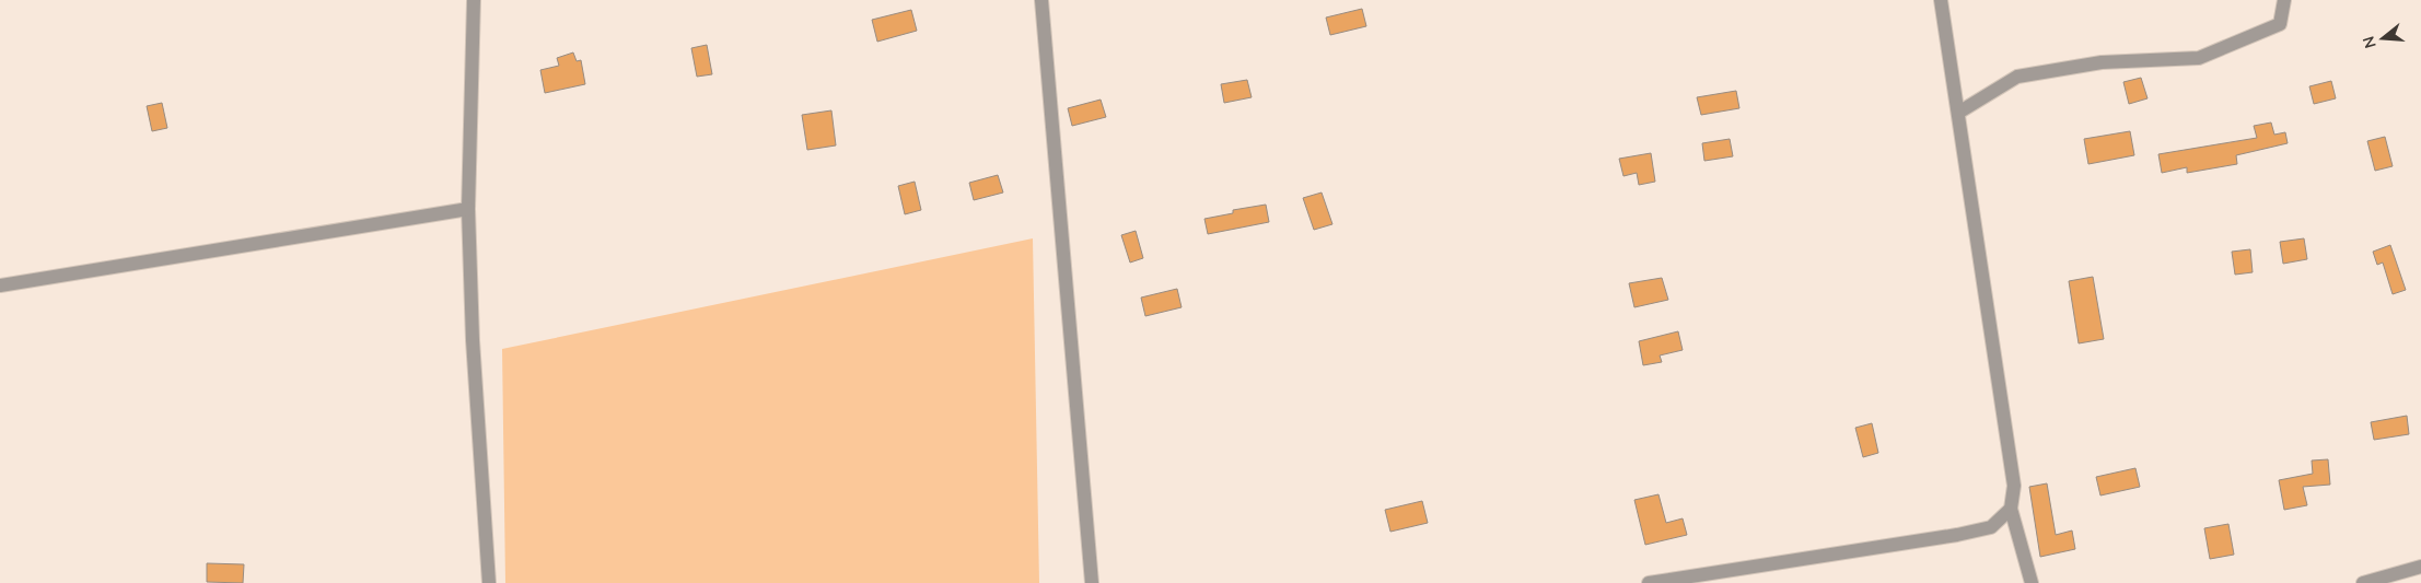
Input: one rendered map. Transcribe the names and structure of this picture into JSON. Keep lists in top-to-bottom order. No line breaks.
{"north":"left"}
